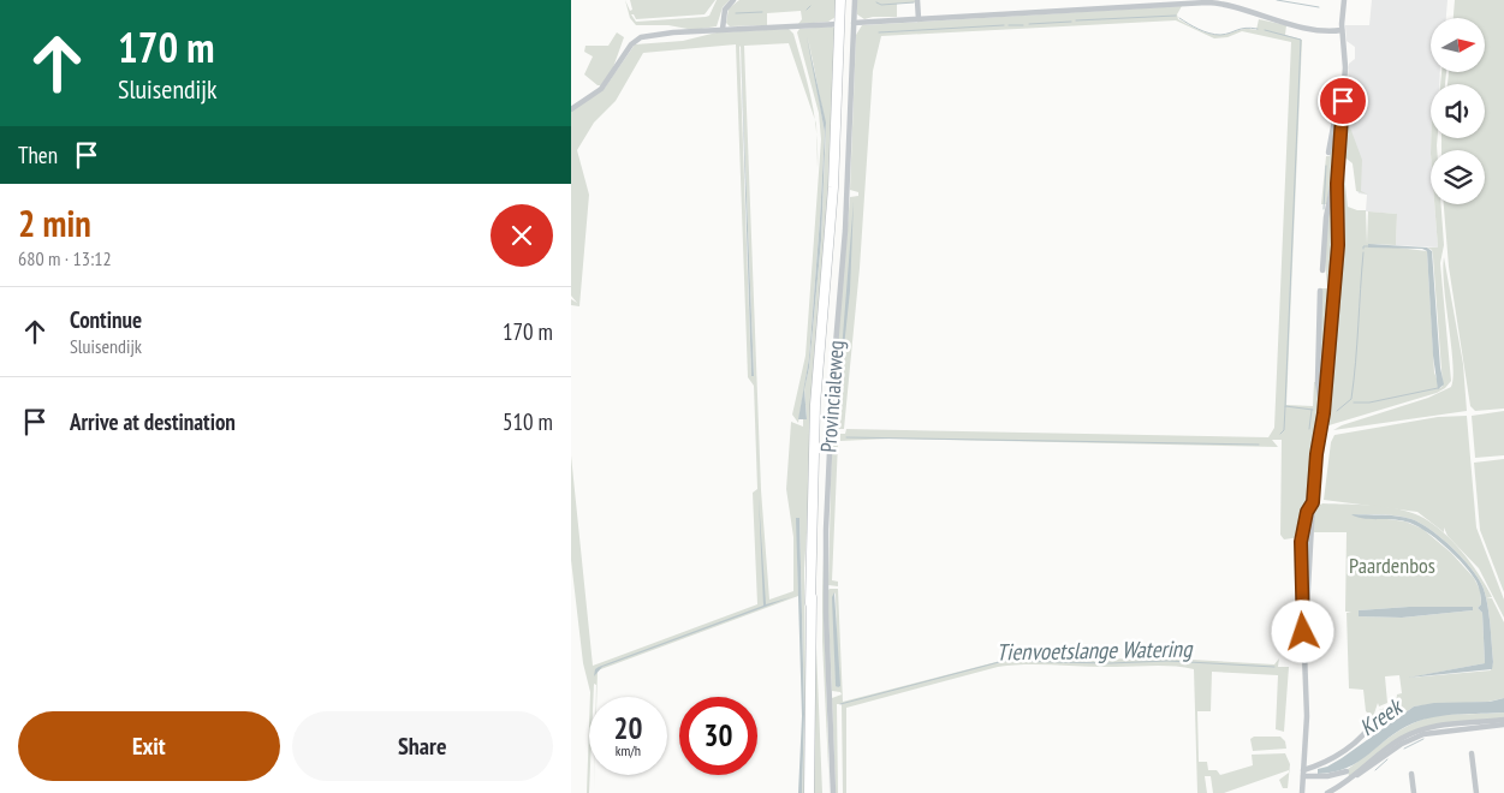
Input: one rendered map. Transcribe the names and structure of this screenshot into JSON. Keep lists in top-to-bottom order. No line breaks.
{"streets":{"main road":["Provincialeweg"]},"water":["Tienvoetslange Watering","Kreek"],"parks":["Paardenbos"],"north":"right","page":{"turn":["170 m","Sluisendijk"],"then":"Then","heading":["2 min","680 m · 13:12"],"list":[{"name":"Continue","note":"Sluisendijk","value":"170 m"},{"name":"Arrive at destination","value":"510 m"}],"speed":"20 km/h","limit":"30","buttons":["Exit","Share"]}}
